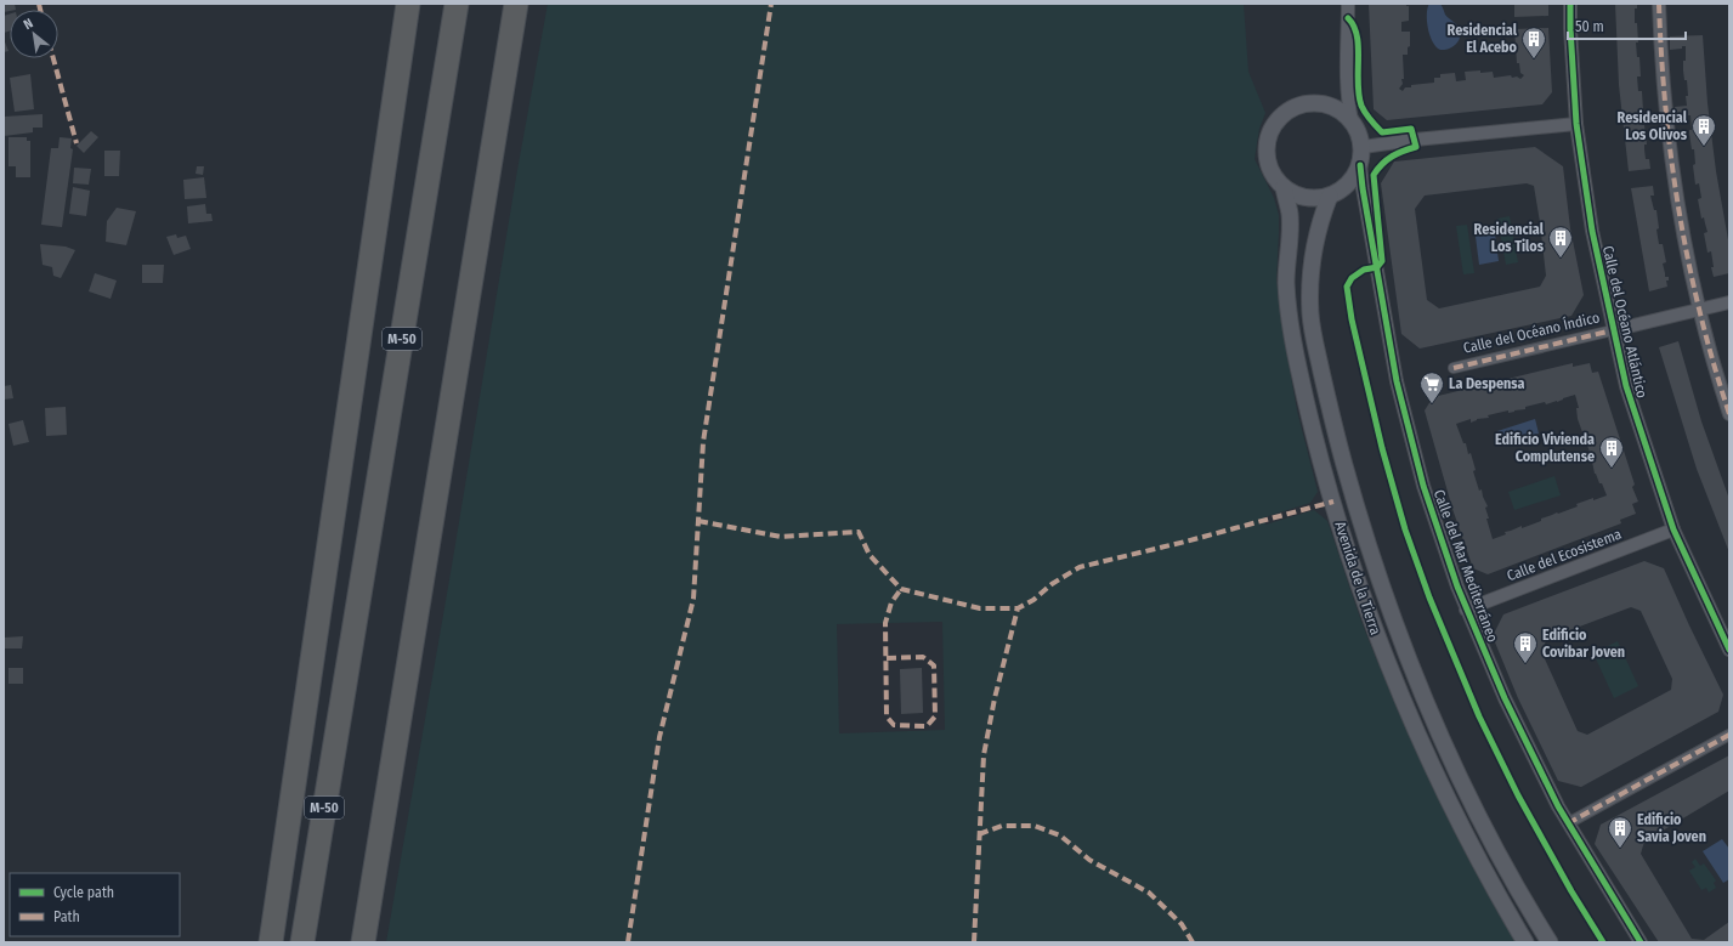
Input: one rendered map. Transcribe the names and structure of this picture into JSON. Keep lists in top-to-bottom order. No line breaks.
{"streets":{"highway":["M-50"],"street":["Calle del Océano Atlántico","Calle del Océano Índico","Calle del Ecosistema","Calle del Mar Mediterráneo","Avenida de la Tierra"]},"crossings":[["Calle del Océano Atlántico","Calle del Océano Índico"],["Calle del Océano Atlántico","Calle del Ecosistema"],["Calle del Ecosistema","Calle del Mar Mediterráneo"],["Calle del Mar Mediterráneo","Avenida de la Tierra"]],"places":{"building":["Residencial El Acebo","Residencial Los Olivos","Residencial Los Tilos","Edificio Vivienda Complutense","Edificio Covibar Joven","Edificio Savia Joven"],"supermarket":["La Despensa"]},"legend":["Cycle path","Path"],"scale_bar":"50 m","north":"top left"}
